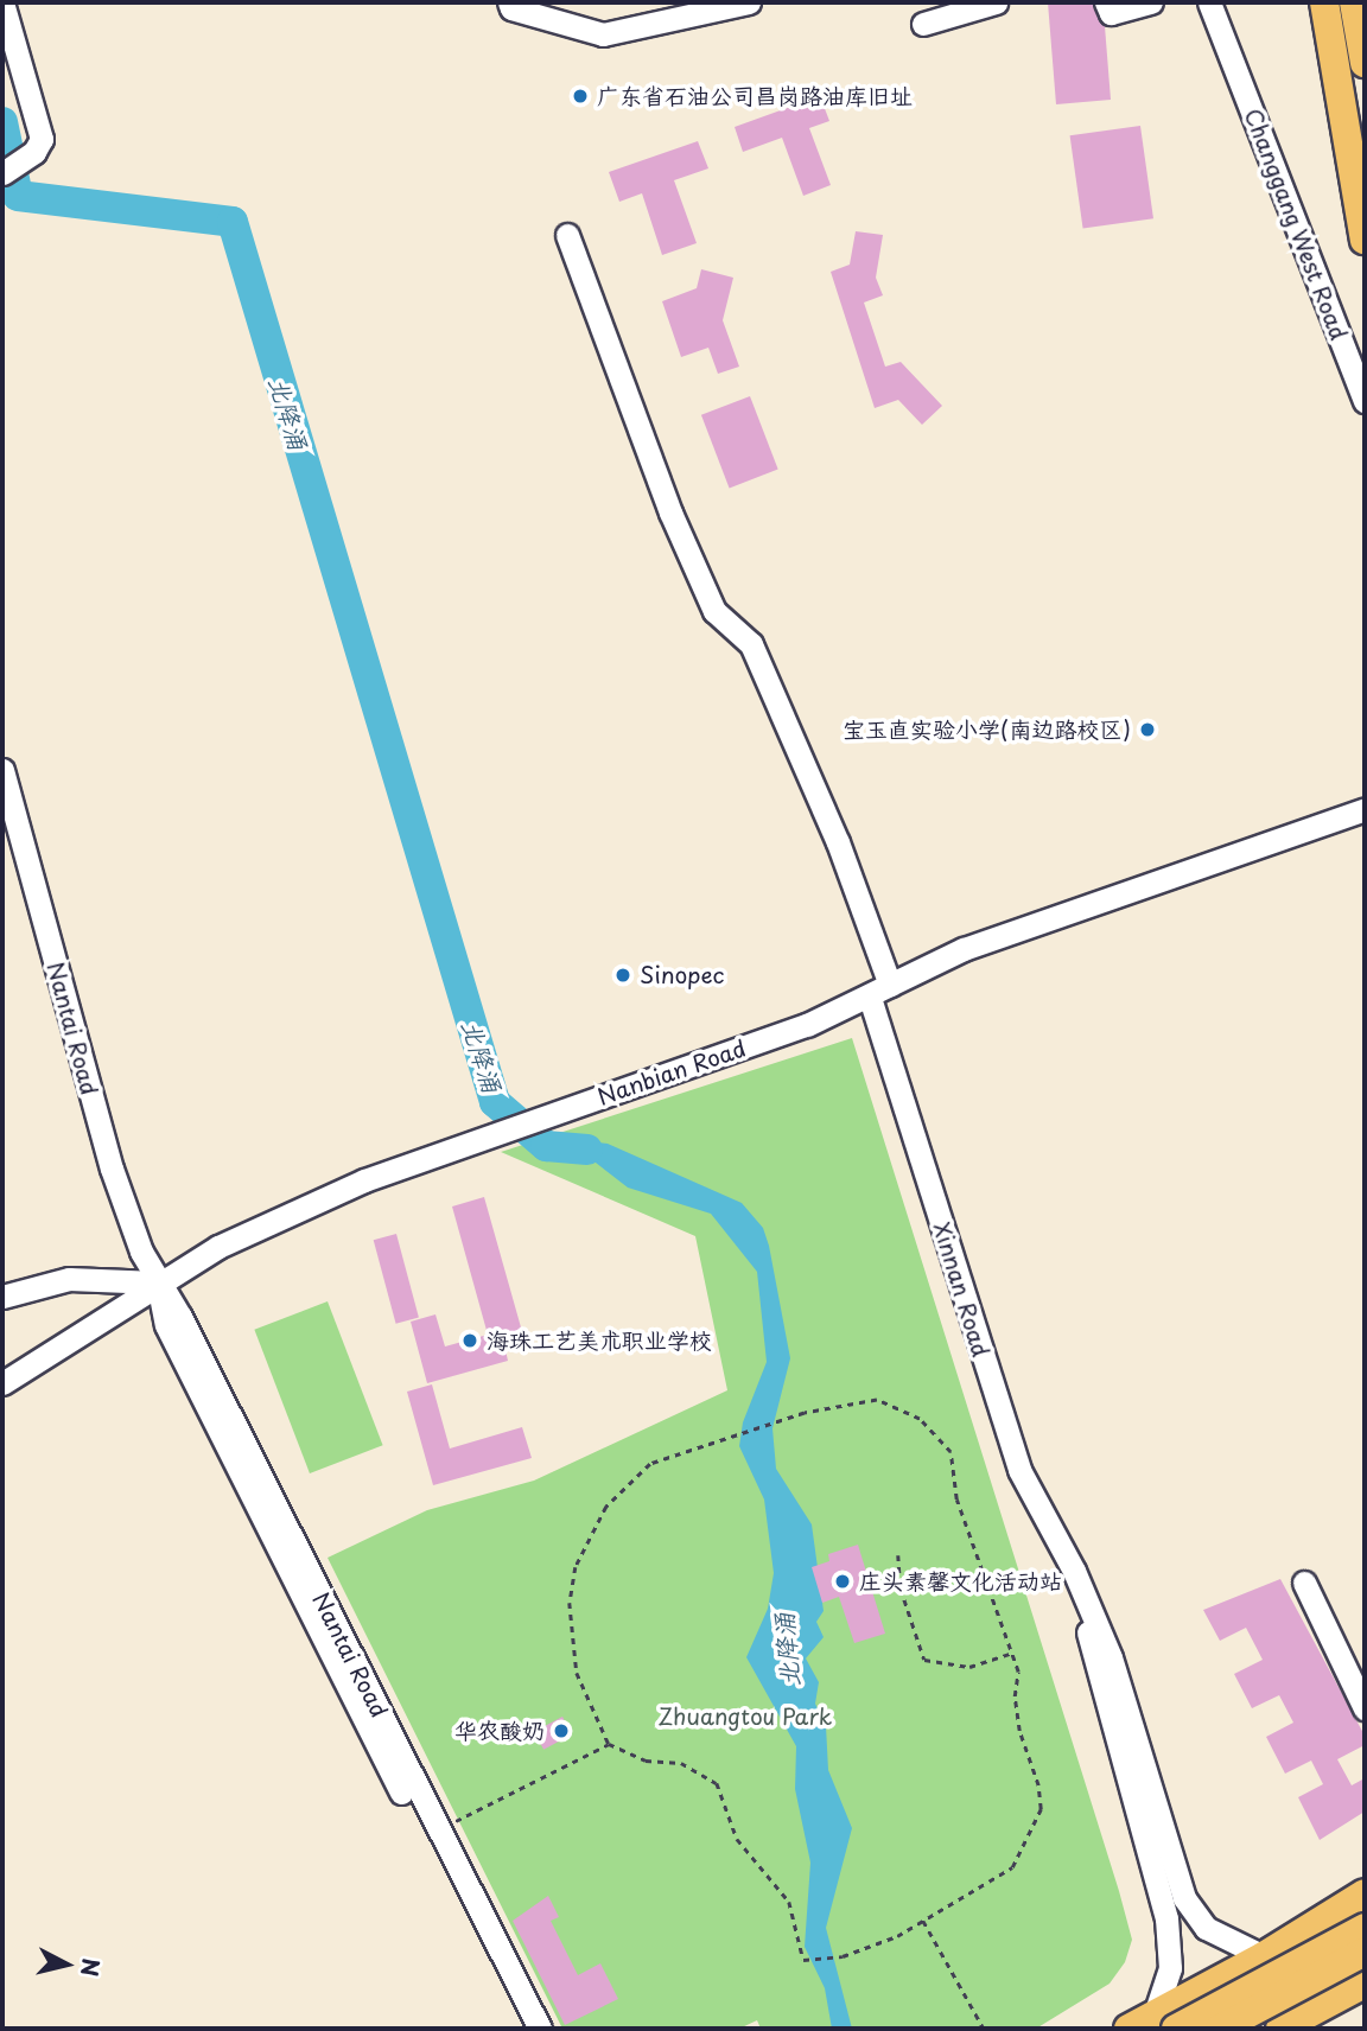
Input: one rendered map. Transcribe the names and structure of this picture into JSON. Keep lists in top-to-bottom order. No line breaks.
{"streets":{"street":["Changgang West Road","Nantai Road","Nanbian Road","Xinnan Road"]},"crossings":[["Nantai Road","Nanbian Road"],["Nanbian Road","Xinnan Road"]],"water":["北降涌"],"parks":["Zhuangtou Park"],"places":["广东省石油公司昌岗路油库旧址","宝玉直实验小学(南边路校区)","Sinopec","海珠工艺美术职业学校","庄头素馨文化活动站","华农酸奶"],"north":"right"}
